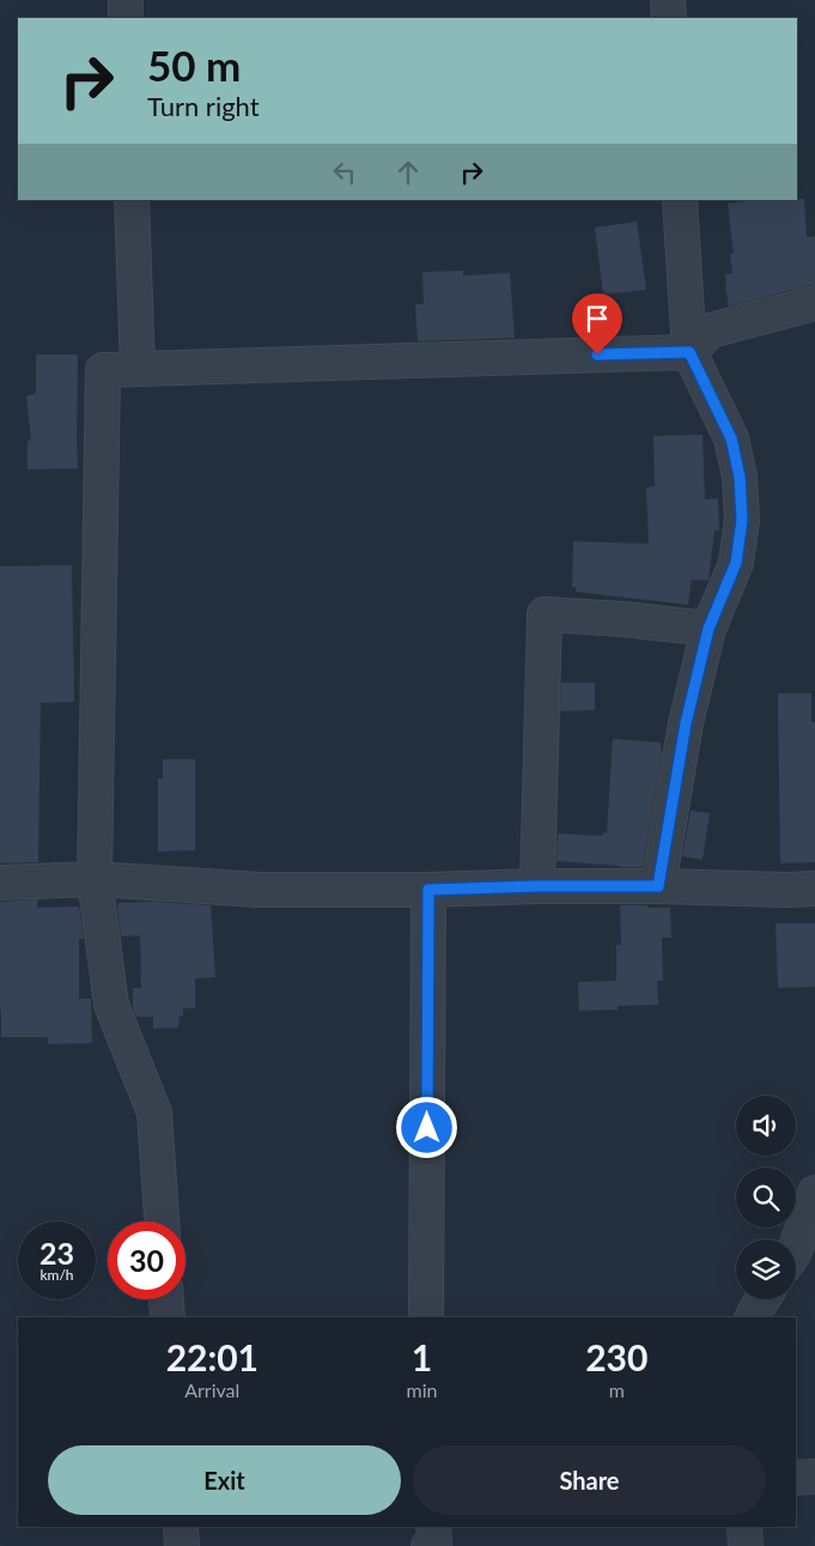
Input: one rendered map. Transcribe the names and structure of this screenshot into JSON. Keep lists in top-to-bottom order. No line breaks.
{"page":{"turn":["50 m","Turn right"],"speed":"23 km/h","limit":"30","eta":["22:01","Arrival","1","min","230","m"],"buttons":["Exit","Share"]}}
